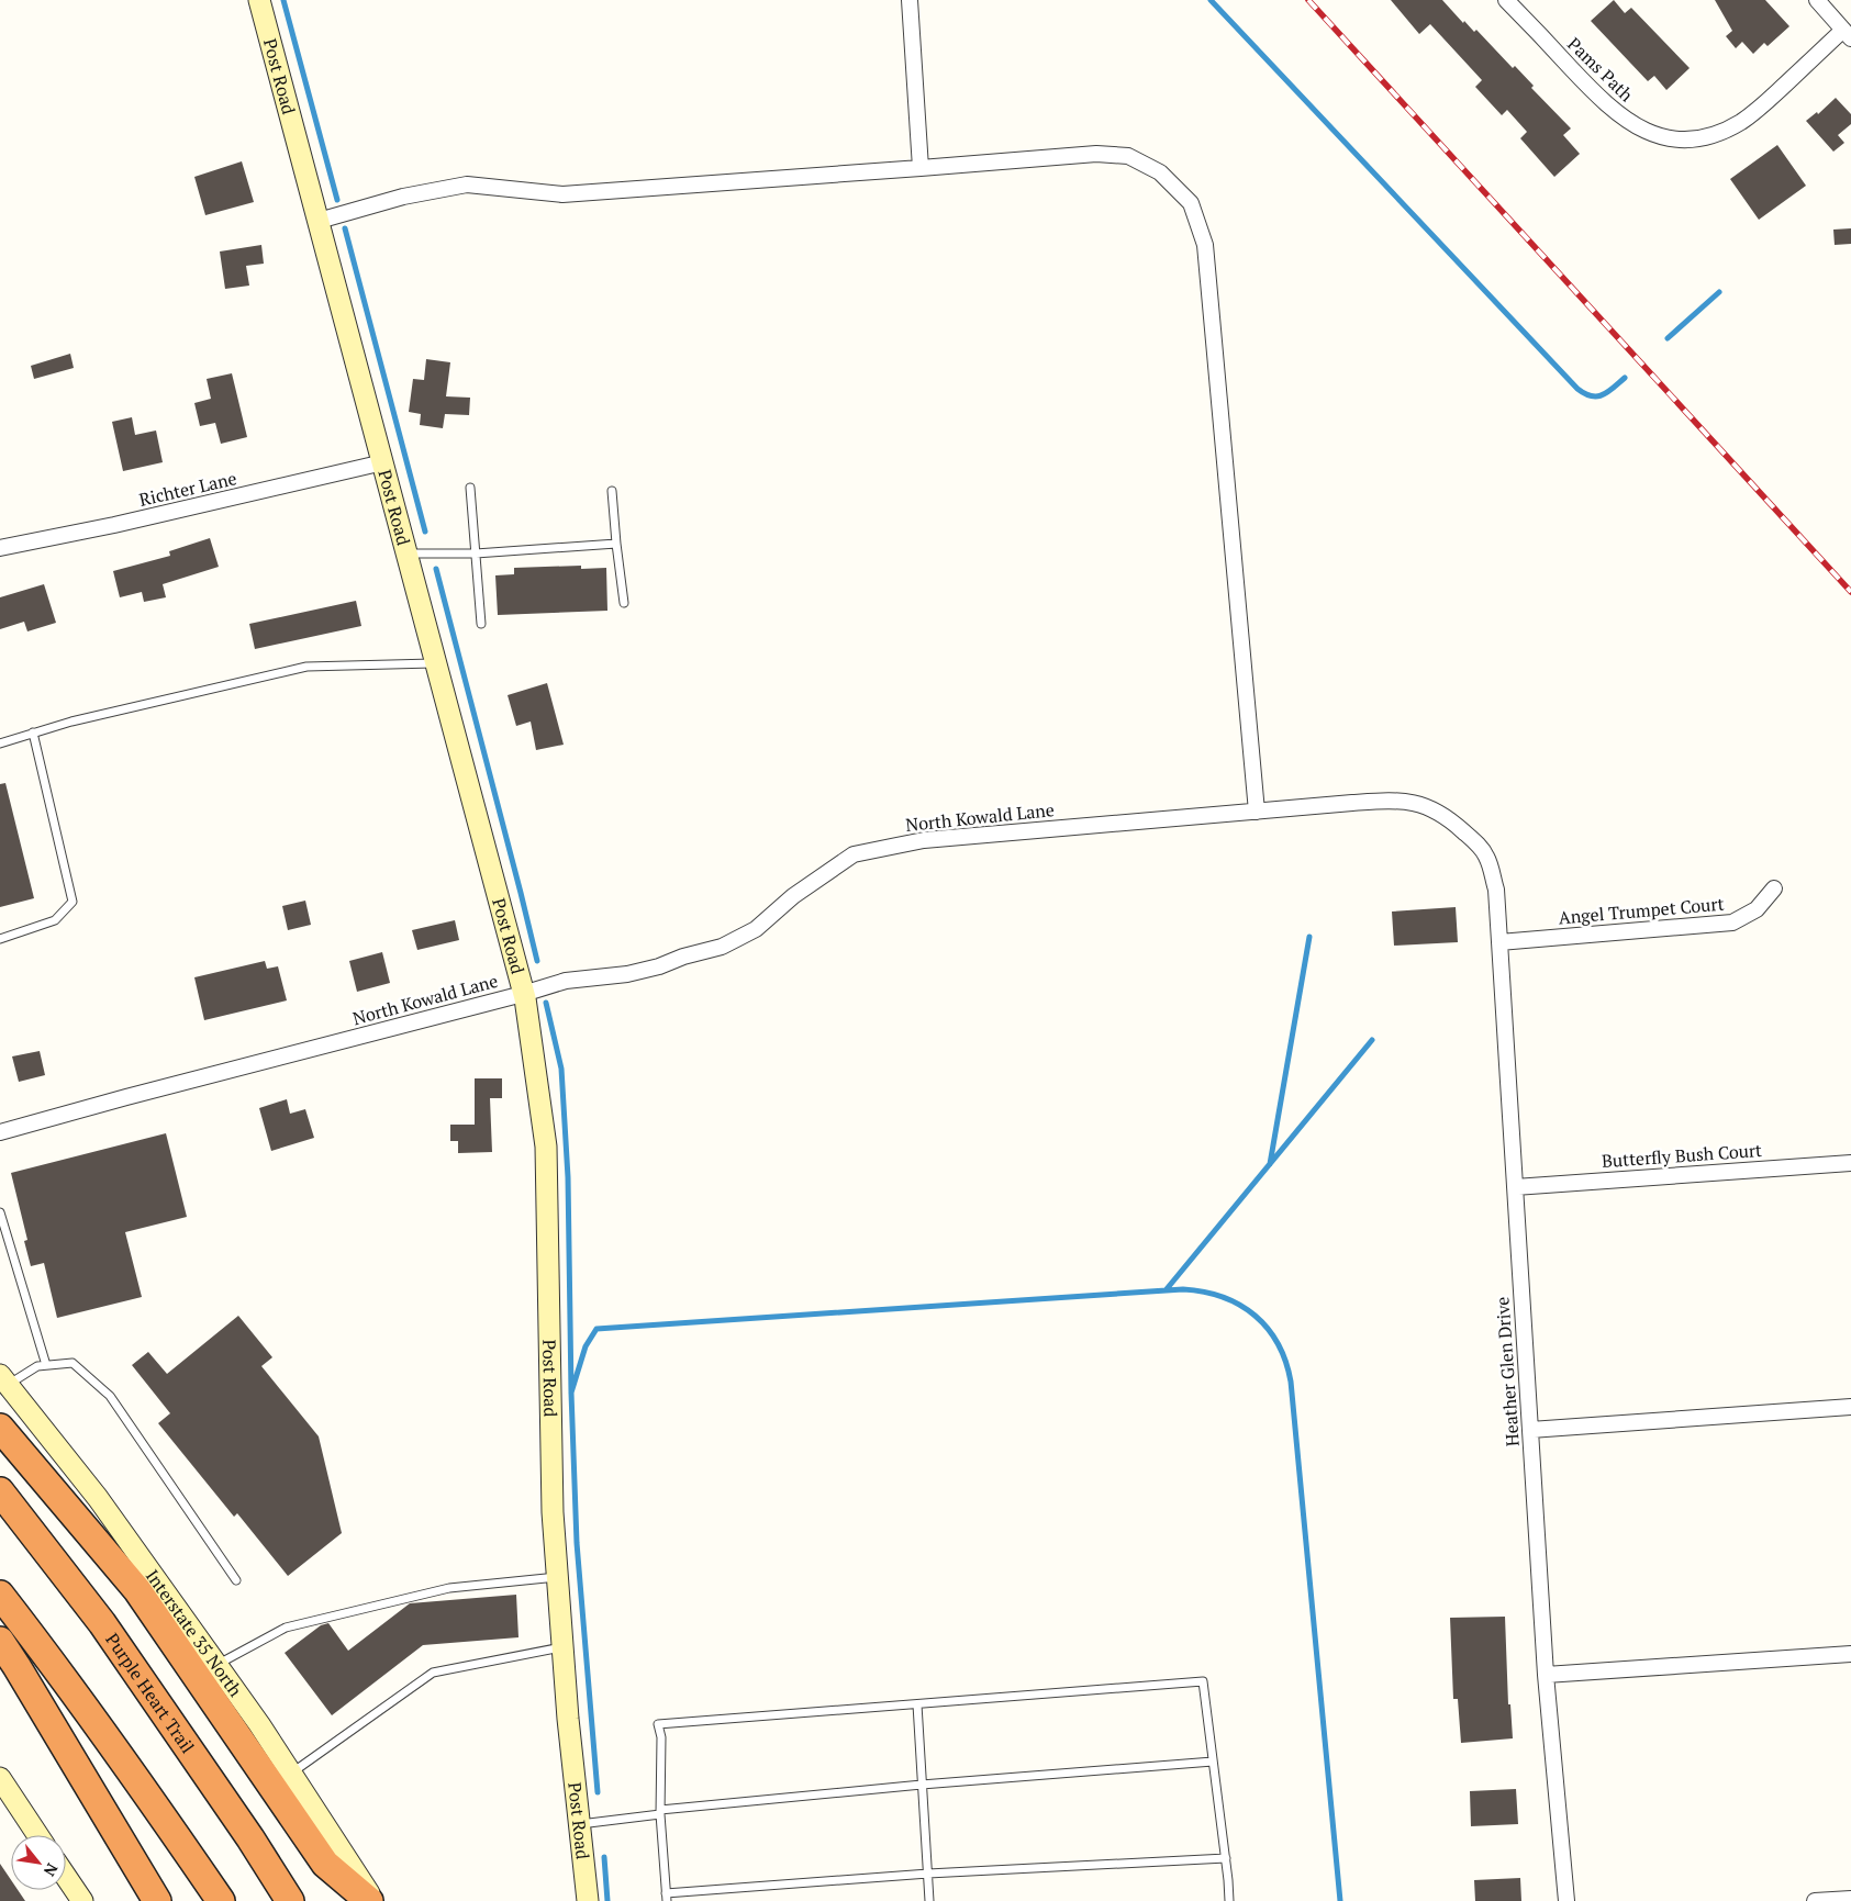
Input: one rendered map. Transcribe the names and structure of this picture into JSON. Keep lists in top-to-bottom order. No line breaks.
{"streets":{"highway":["Purple Heart Trail"],"street":["Pams Path","Post Road","Richter Lane","North Kowald Lane","Angel Trumpet Court","Butterfly Bush Court","Heather Glen Drive","Interstate 35 North"]},"crossings":[["Post Road","Richter Lane"],["Post Road","North Kowald Lane"],["North Kowald Lane","Heather Glen Drive"],["Angel Trumpet Court","Heather Glen Drive"],["Butterfly Bush Court","Heather Glen Drive"]],"north":"bottom right"}
